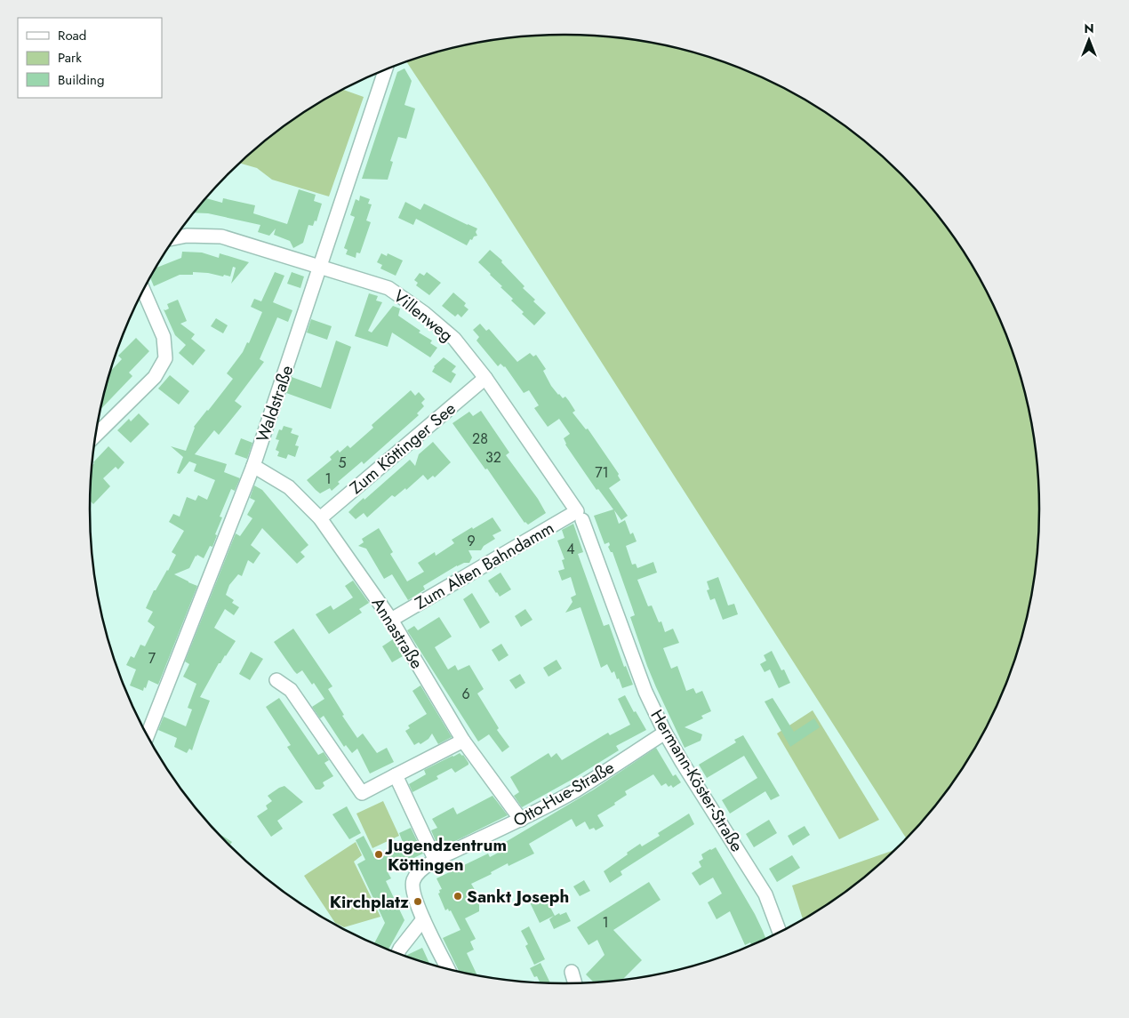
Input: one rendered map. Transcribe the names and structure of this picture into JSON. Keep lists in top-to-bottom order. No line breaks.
{"streets":{"street":["Villenweg","Waldstraße","Zum Köttinger See","Zum Alten Bahndamm","Annastraße","Hermann-Köster-Straße","Otto-Hue-Straße"]},"crossings":[["Villenweg","Waldstraße"],["Villenweg","Zum Köttinger See"],["Villenweg","Zum Alten Bahndamm"],["Villenweg","Hermann-Köster-Straße"],["Waldstraße","Annastraße"],["Zum Köttinger See","Annastraße"],["Zum Alten Bahndamm","Annastraße"],["Zum Alten Bahndamm","Hermann-Köster-Straße"],["Annastraße","Otto-Hue-Straße"],["Hermann-Köster-Straße","Otto-Hue-Straße"]],"places":["Jugendzentrum Köttingen","Sankt Joseph","Kirchplatz"],"house_numbers":["28","32","5","71","1","9","4","7","6","1"],"legend":["Road","Park","Building"],"north":"top"}
